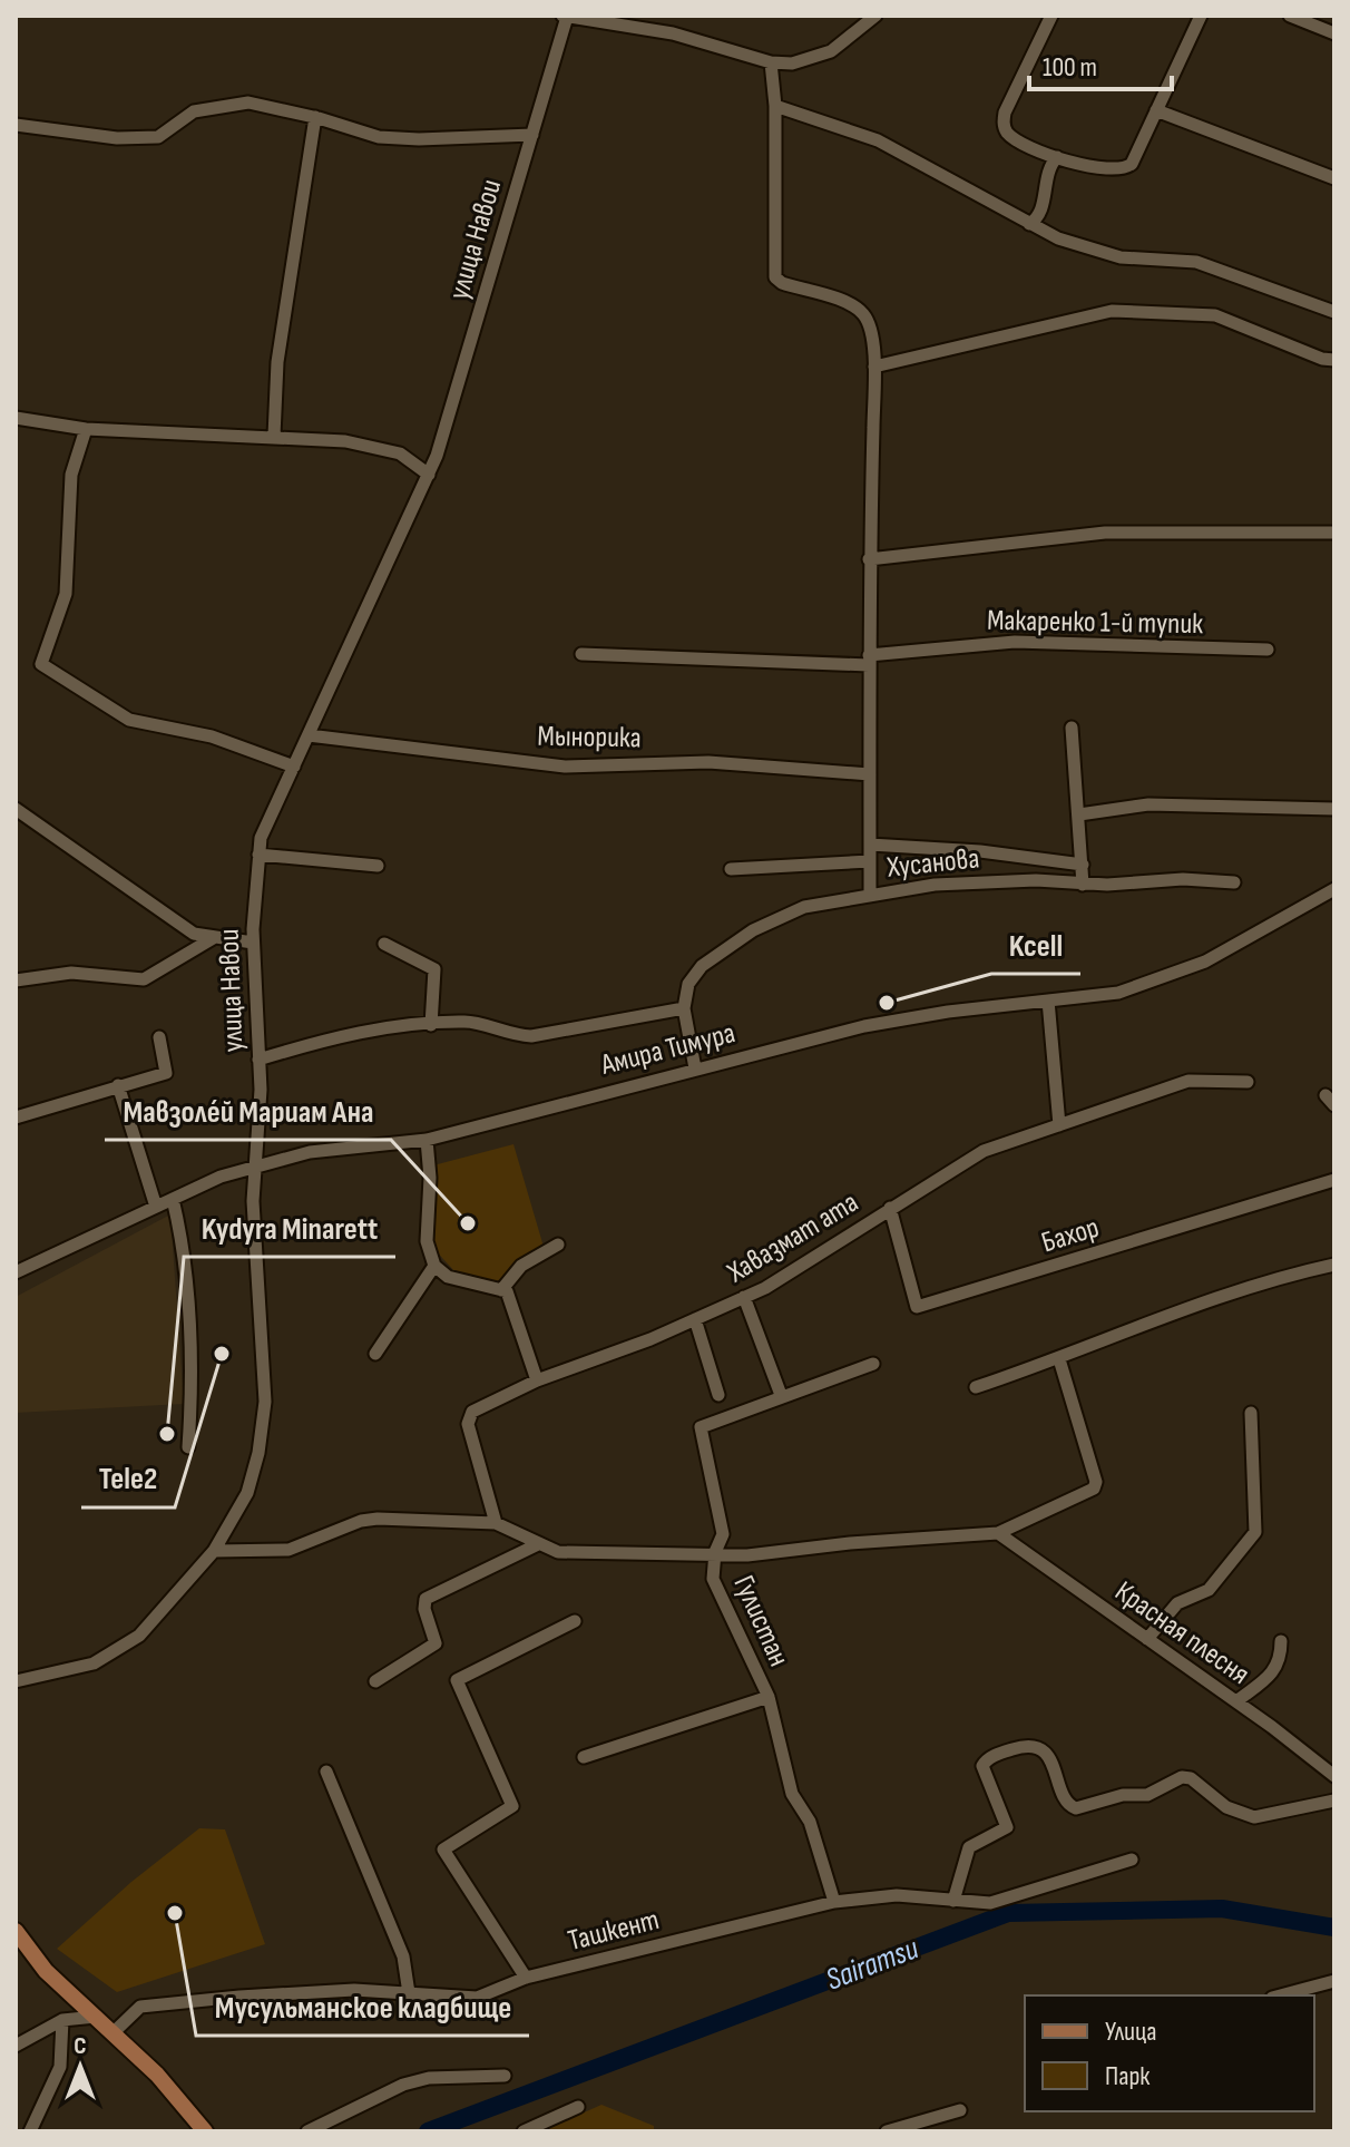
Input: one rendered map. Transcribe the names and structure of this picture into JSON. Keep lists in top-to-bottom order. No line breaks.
{"streets":{"street":["улица Навои","Макаренко 1-й тупик","Мынорика","Хусанова","Амира Тимура","Бахор","Хавазмат ата","Гулистан","Красная плесня","Ташкент"]},"crossings":[["улица Навои","Мынорика"],["улица Навои","Амира Тимура"],["Бахор","Хавазмат ата"],["Гулистан","Ташкент"]],"water":["Sairamsu"],"places":["Kcell","Мавзоле́й Мариам Ана","Tele2","Kydyra Minarett","Мусульманское кладбище"],"legend":["Улица","Парк"],"scale_bar":"100 m","north":"top"}
